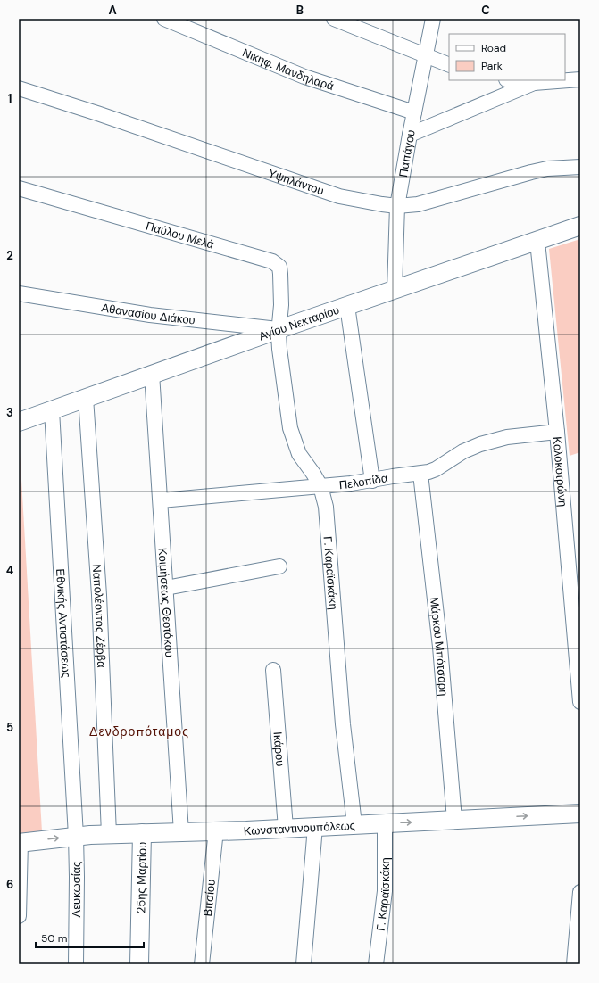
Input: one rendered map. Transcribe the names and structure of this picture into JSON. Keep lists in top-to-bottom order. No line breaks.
{"streets":{"street":["Νικηφ. Μανδηλαρά","Παπάγου","Υψηλάντου","Παύλου Μελά","Αθανασίου Διάκου","Αγίου Νεκταρίου","Κολοκοτρώνη","Πελοπίδα","Γ. Καραϊσκάκη","Κοιμήσεως Θεοτόκου","Ναπολέοντος Ζέρβα","Εθνικής Αντιστάσεως","Μάρκου Μπότσαρη","Ικάρου","Κωνσταντινουπόλεως","25ης Μαρτίου","Λευκωσίας","Βιτσίου"]},"crossings":[["Νικηφ. Μανδηλαρά","Παπάγου"],["Παπάγου","Υψηλάντου"],["Παπάγου","Αγίου Νεκταρίου"],["Παύλου Μελά","Αθανασίου Διάκου"],["Παύλου Μελά","Αγίου Νεκταρίου"],["Παύλου Μελά","Γ. Καραϊσκάκη"],["Αθανασίου Διάκου","Αγίου Νεκταρίου"],["Αθανασίου Διάκου","Γ. Καραϊσκάκη"],["Αγίου Νεκταρίου","Κολοκοτρώνη"],["Αγίου Νεκταρίου","Γ. Καραϊσκάκη"],["Αγίου Νεκταρίου","Κοιμήσεως Θεοτόκου"],["Αγίου Νεκταρίου","Ναπολέοντος Ζέρβα"],["Αγίου Νεκταρίου","Εθνικής Αντιστάσεως"],["Κολοκοτρώνη","Πελοπίδα"],["Πελοπίδα","Γ. Καραϊσκάκη"],["Πελοπίδα","Κοιμήσεως Θεοτόκου"],["Πελοπίδα","Μάρκου Μπότσαρη"],["Γ. Καραϊσκάκη","Κωνσταντινουπόλεως"],["Κοιμήσεως Θεοτόκου","Κωνσταντινουπόλεως"],["Ναπολέοντος Ζέρβα","Κωνσταντινουπόλεως"],["Εθνικής Αντιστάσεως","Κωνσταντινουπόλεως"],["Εθνικής Αντιστάσεως","Λευκωσίας"],["Μάρκου Μπότσαρη","Κωνσταντινουπόλεως"],["Ικάρου","Κωνσταντινουπόλεως"],["Κωνσταντινουπόλεως","25ης Μαρτίου"],["Κωνσταντινουπόλεως","Λευκωσίας"],["Κωνσταντινουπόλεως","Βιτσίου"]],"one_way":["Κωνσταντινουπόλεως"],"districts":["Δενδροπόταμος"],"legend":["Road","Park"],"scale_bar":"50 m","grid":{"columns":["A","B","C"],"rows":["1","2","3","4","5","6"]}}
